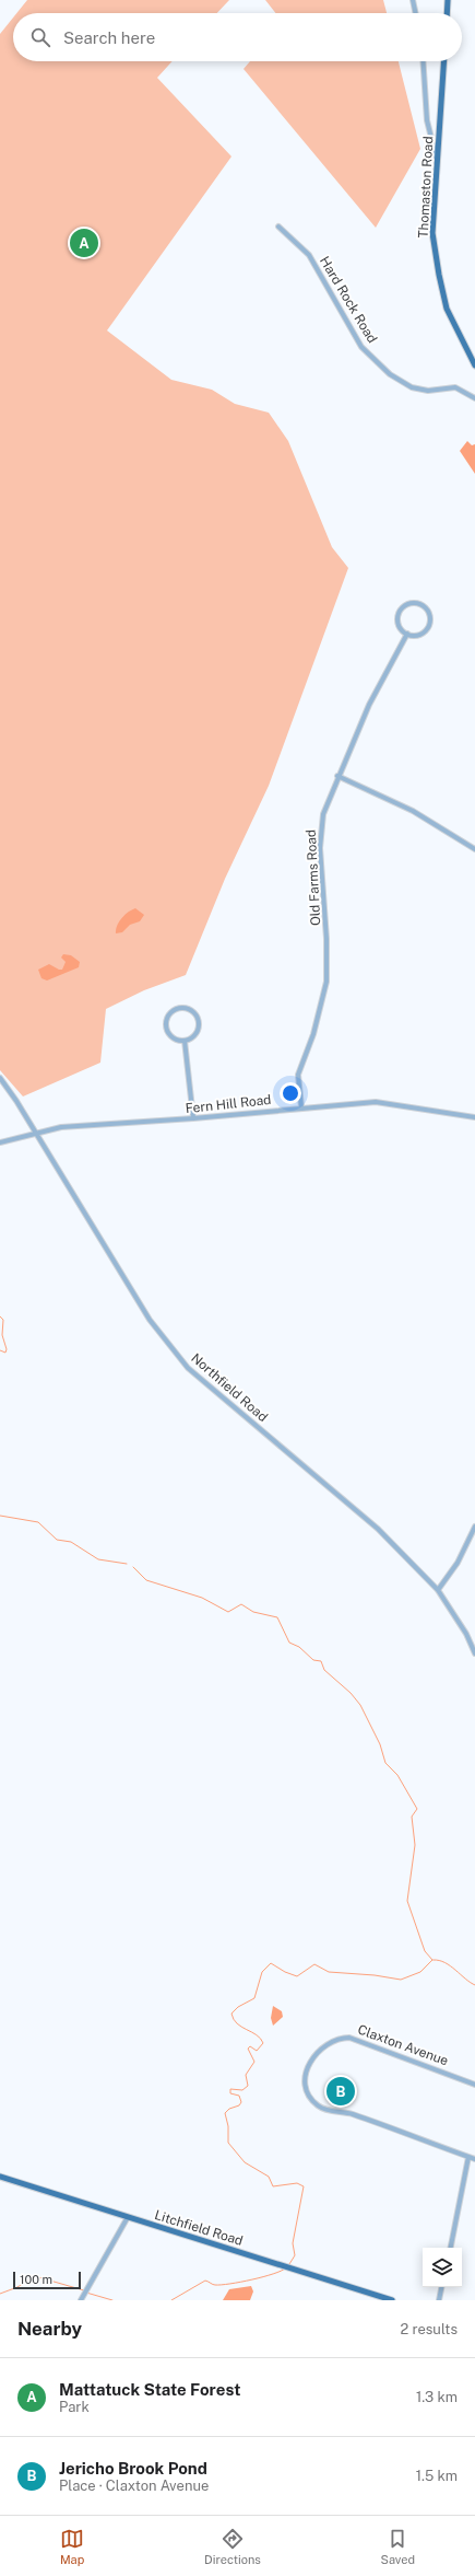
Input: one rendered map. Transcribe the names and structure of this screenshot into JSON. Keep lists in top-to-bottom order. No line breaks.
{"streets":{"main road":["Thomaston Road","Litchfield Road"],"street":["Hard Rock Road","Old Farms Road","Fern Hill Road","Northfield Road","Claxton Avenue"]},"crossings":[["Old Farms Road","Fern Hill Road"],["Fern Hill Road","Northfield Road"]],"scale_bar":"100 m","page":{"search":"Search here","pins":["A","B"],"scale":"100 m","heading":["Nearby","2 results"],"list":[{"mark":"A","name":"Mattatuck State Forest","note":"Park","value":"1.3 km"},{"mark":"B","name":"Jericho Brook Pond","note":"Place · Claxton Avenue","value":"1.5 km"}],"nav":["Map","Directions","Saved"]}}
